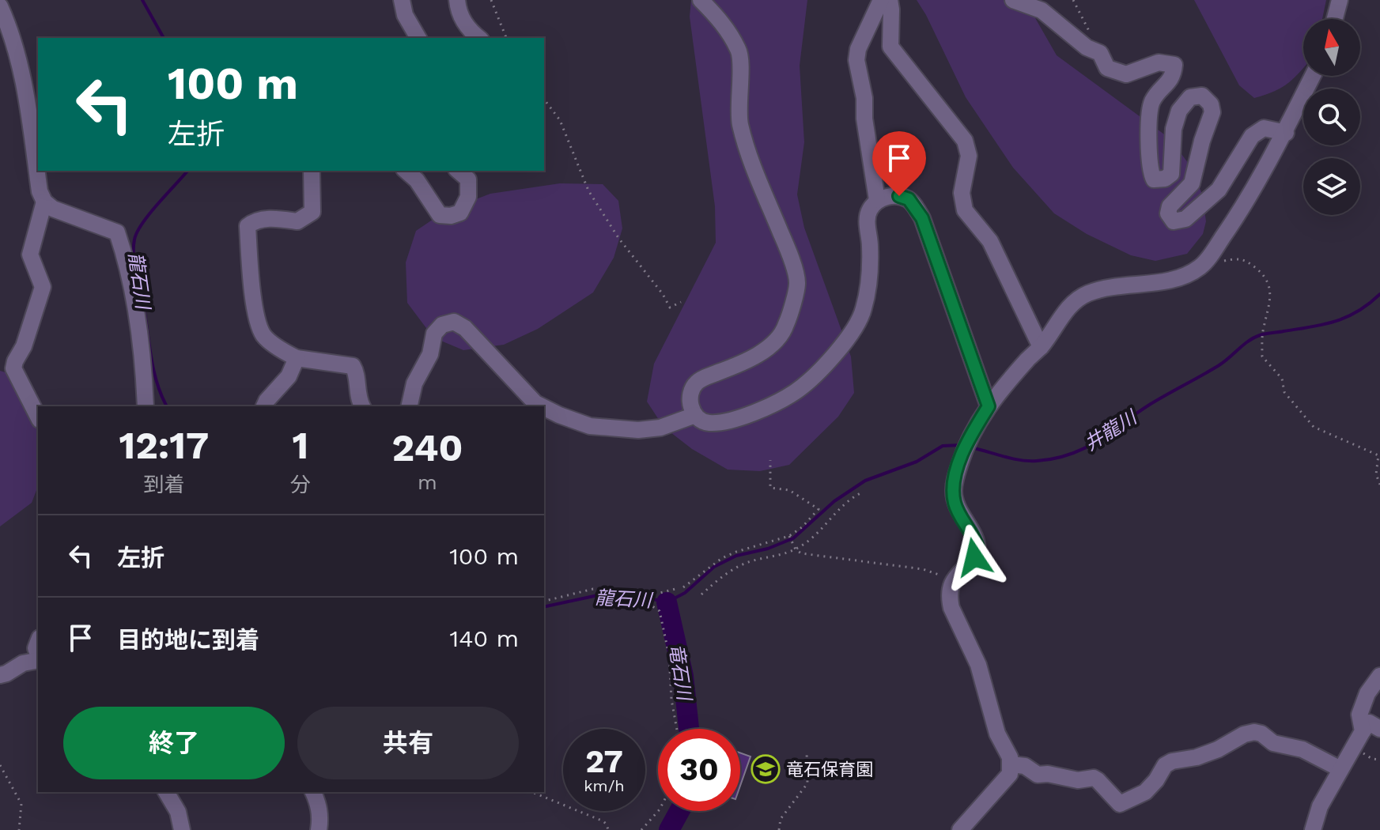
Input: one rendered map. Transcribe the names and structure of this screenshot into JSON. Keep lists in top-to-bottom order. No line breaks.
{"water":["龍石川","井龍川","竜石川"],"places":{"school or university":["竜石保育園"]},"north":"top","page":{"turn":["100 m","左折"],"eta":["12:17","到着","1","分","240","m"],"list":[{"name":"左折","value":"100 m"},{"name":"目的地に到着","value":"140 m"}],"buttons":["終了","共有"],"speed":"27 km/h","limit":"30"}}
